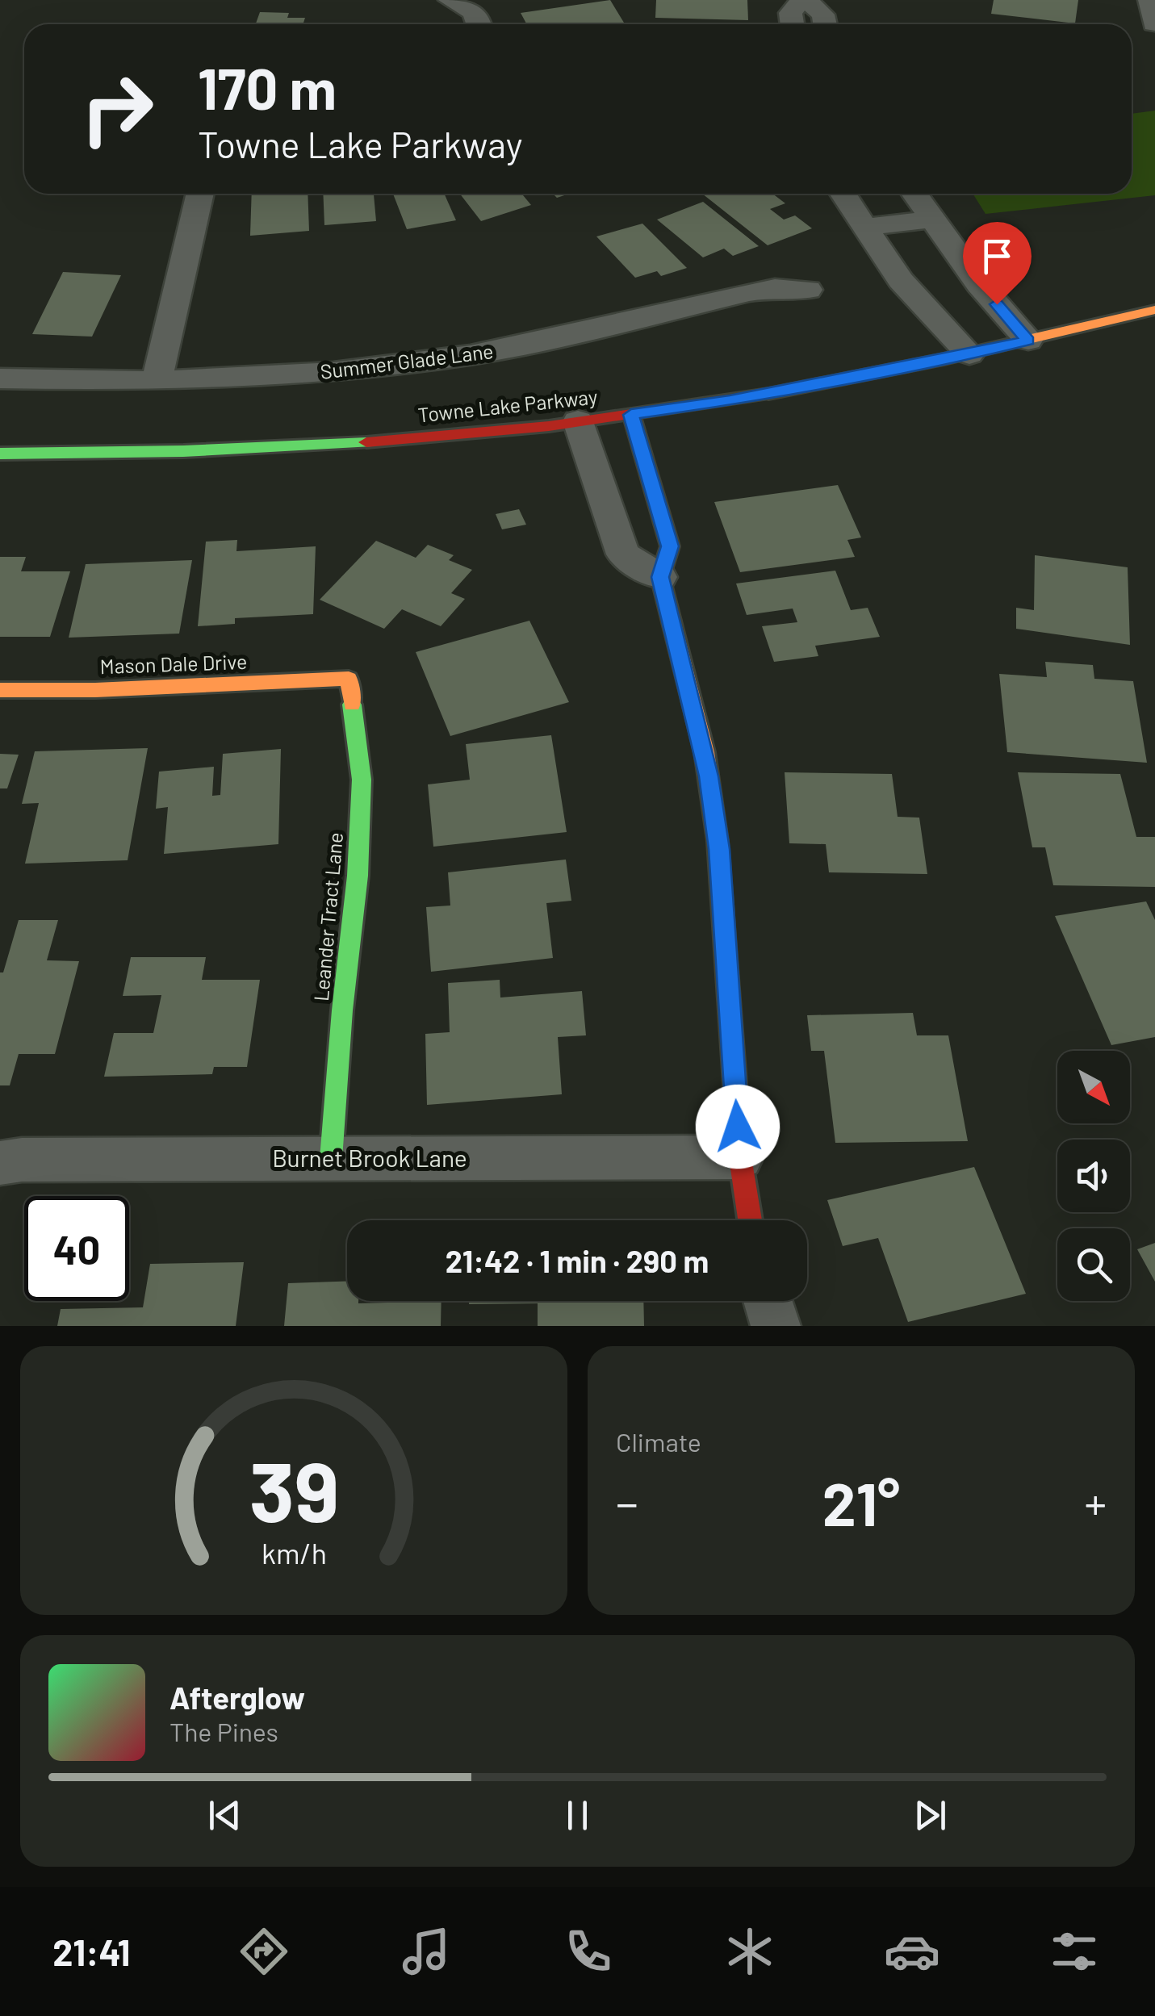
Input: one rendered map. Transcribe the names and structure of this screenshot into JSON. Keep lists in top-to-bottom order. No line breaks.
{"streets":{"street":["Summer Glade Lane","Towne Lake Parkway","Mason Dale Drive","Leander Tract Lane","Burnet Brook Lane"]},"crossings":[["Mason Dale Drive","Leander Tract Lane"],["Leander Tract Lane","Burnet Brook Lane"]],"north":"bottom right","page":{"turn":["170 m","Towne Lake Parkway"],"limit":"40","trip":"21:42 · 1 min · 290 m","tile":"Climate","heat":["−","21°","+"],"song":["Afterglow","The Pines"],"tabs":"21:41","gauge":["39","km/h"]}}
